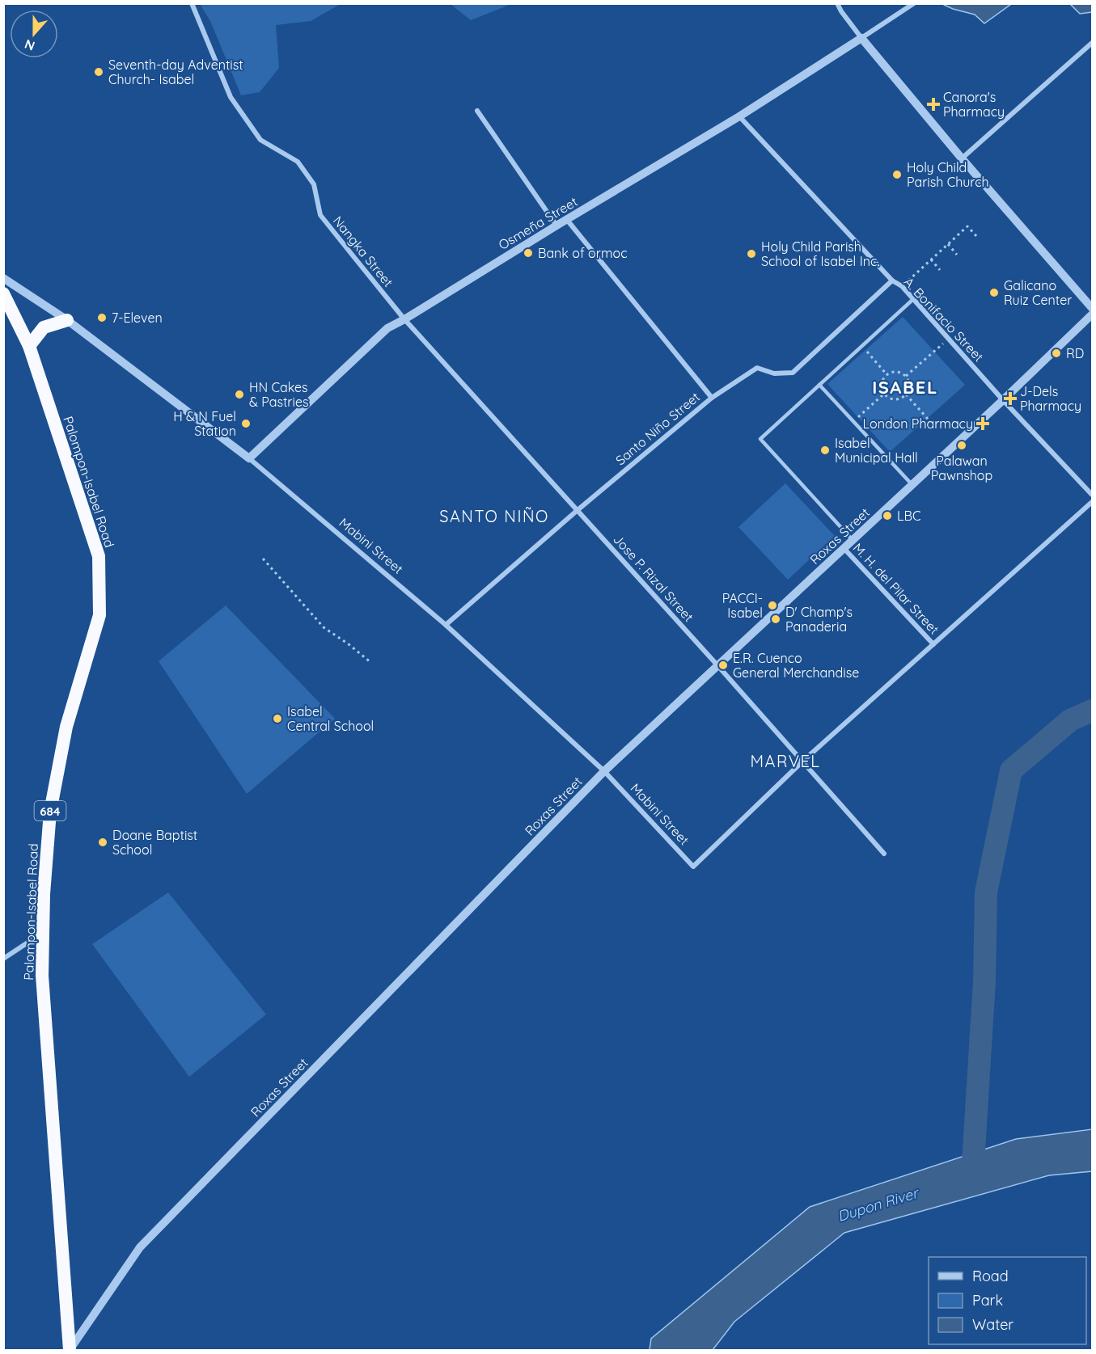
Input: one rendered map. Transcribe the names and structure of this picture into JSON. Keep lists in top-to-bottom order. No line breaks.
{"streets":{"highway":["Palompon-Isabel Road","684"],"street":["Osmeña Street","Nangka Street","A. Bonifacio Street","Santo Niño Street","Roxas Street","Mabini Street","Jose P. Rizal Street","M. H. del Pilar Street"]},"crossings":[["Osmeña Street","Nangka Street"],["Osmeña Street","A. Bonifacio Street"],["Osmeña Street","Mabini Street"],["Osmeña Street","Jose P. Rizal Street"],["Nangka Street","Jose P. Rizal Street"],["A. Bonifacio Street","Santo Niño Street"],["A. Bonifacio Street","Roxas Street"],["Santo Niño Street","Mabini Street"],["Santo Niño Street","Jose P. Rizal Street"],["Palompon-Isabel Road","Roxas Street"],["Roxas Street","Mabini Street"],["Roxas Street","Jose P. Rizal Street"],["Roxas Street","M. H. del Pilar Street"],["Mabini Street","Jose P. Rizal Street"]],"districts":["ISABEL","SANTO NIÑO","MARVEL"],"water":["Dupon River"],"places":{"other":["Seventh-day Adventist Church- Isabel","Holy Child Parish Church","Bank of ormoc","Holy Child Parish School of Isabel Inc.","Galicano Ruiz Center","7-Eleven","RD","HN Cakes & Pastries","H & N Fuel Station","Palawan Pawnshop","Isabel Municipal Hall","LBC","PACCI- Isabel","D' Champ's Panaderia","E.R. Cuenco General Merchandise","Isabel Central School","Doane Baptist School"],"health":["Canora's Pharmacy","J-Dels Pharmacy","London Pharmacy"]},"legend":["Road","Park","Water"],"north":"bottom"}
